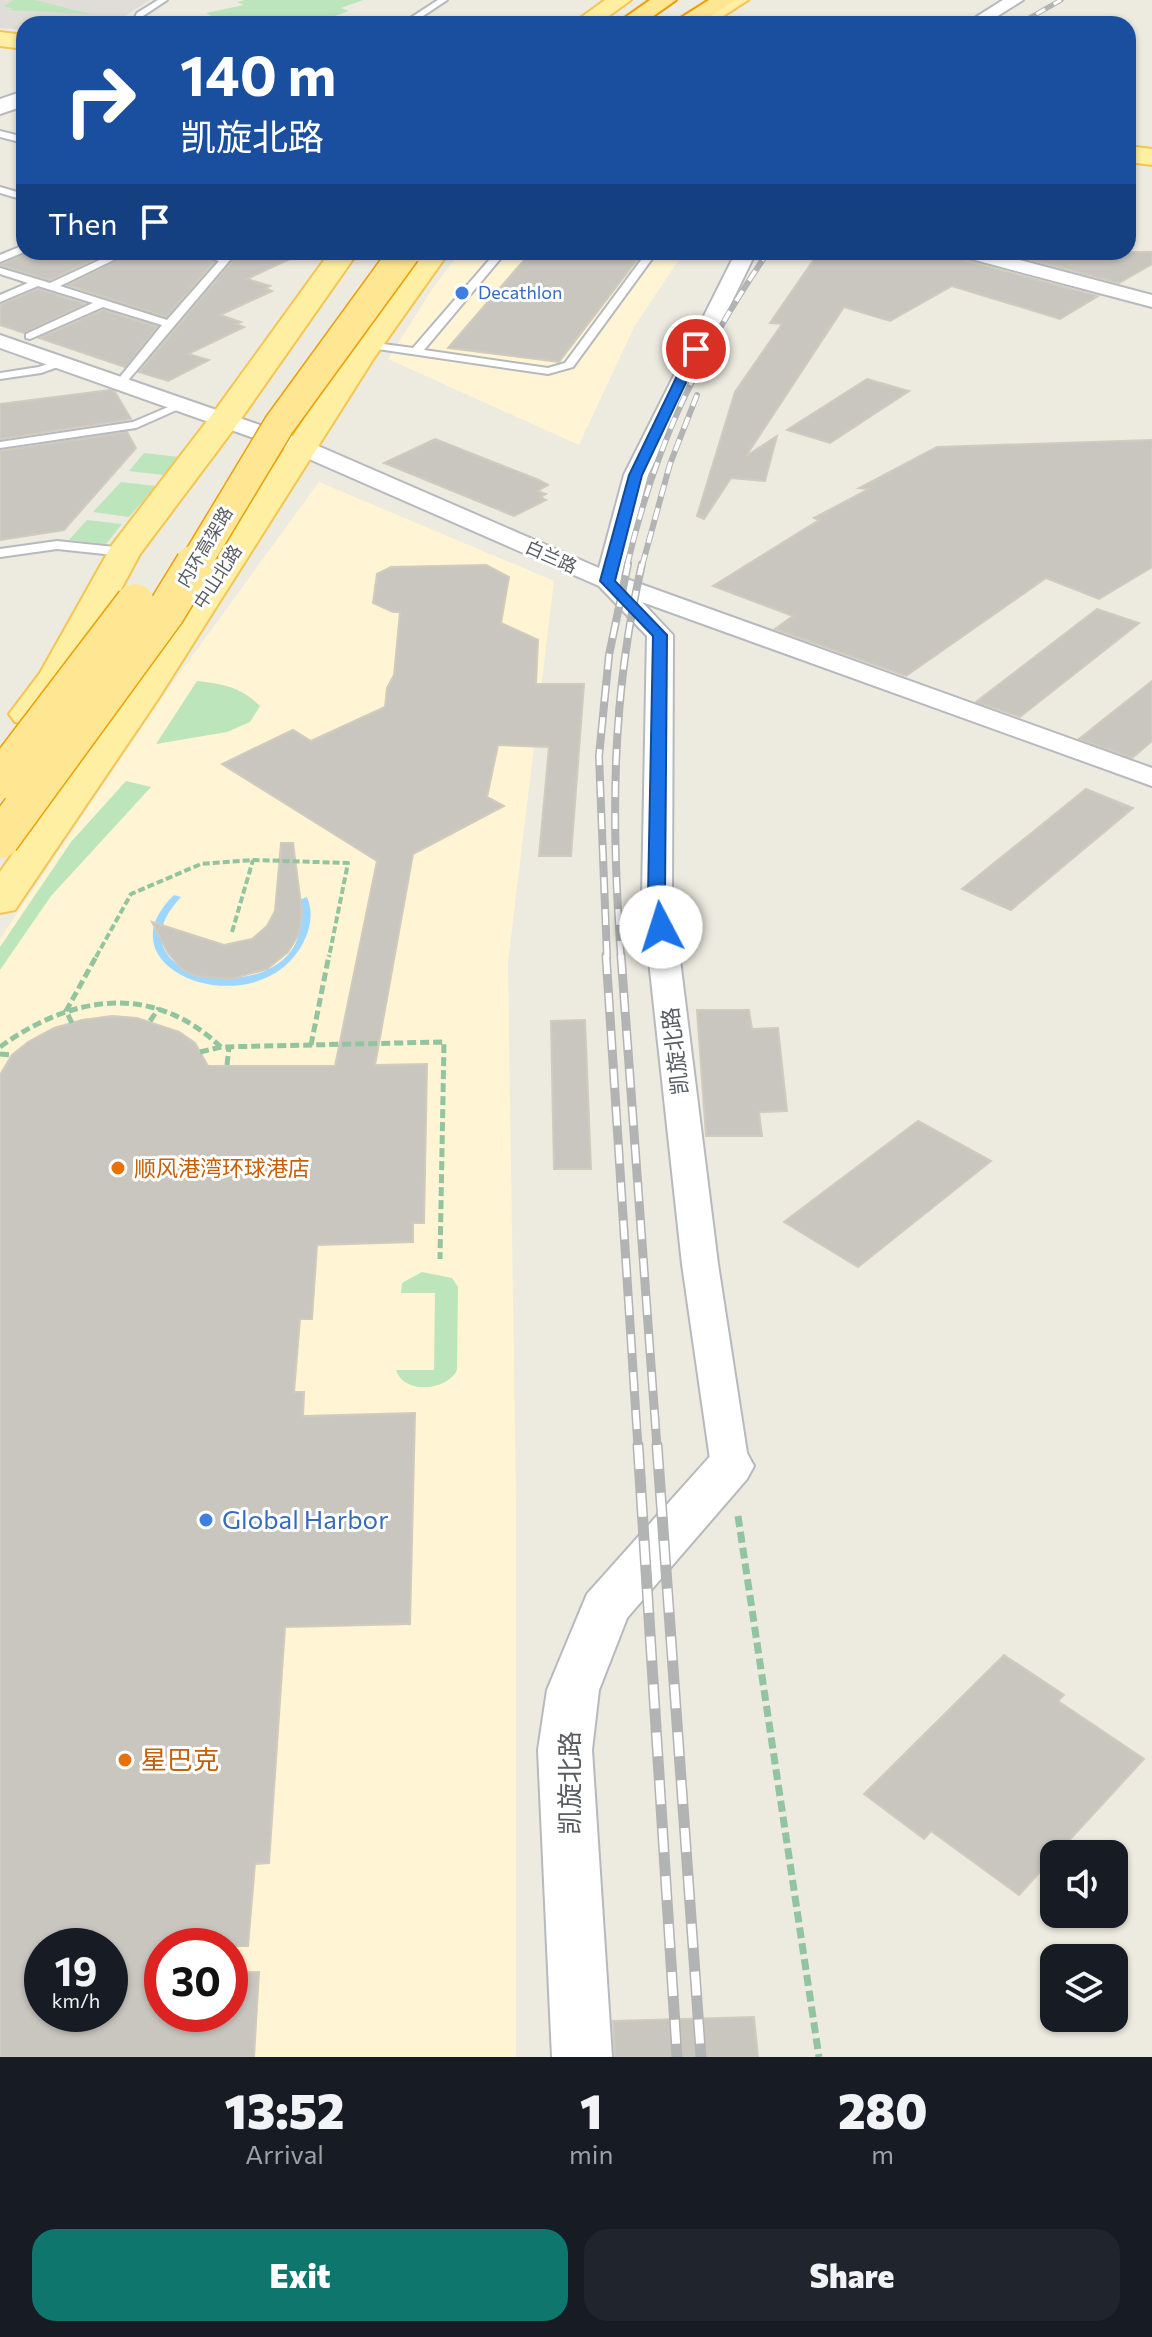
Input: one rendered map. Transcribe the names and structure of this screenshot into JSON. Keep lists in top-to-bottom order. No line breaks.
{"streets":{"highway":["内环高架路"],"main road":["中山北路"],"street":["白兰路","凯旋北路"]},"crossings":[["白兰路","中山北路"],["白兰路","凯旋北路"]],"places":["Decathlon","顺风港湾环球港店","Global Harbor","星巴克"],"page":{"turn":["140 m","凯旋北路"],"then":"Then","speed":"19 km/h","limit":"30","eta":["13:52","Arrival","1","min","280","m"],"buttons":["Exit","Share"]}}
